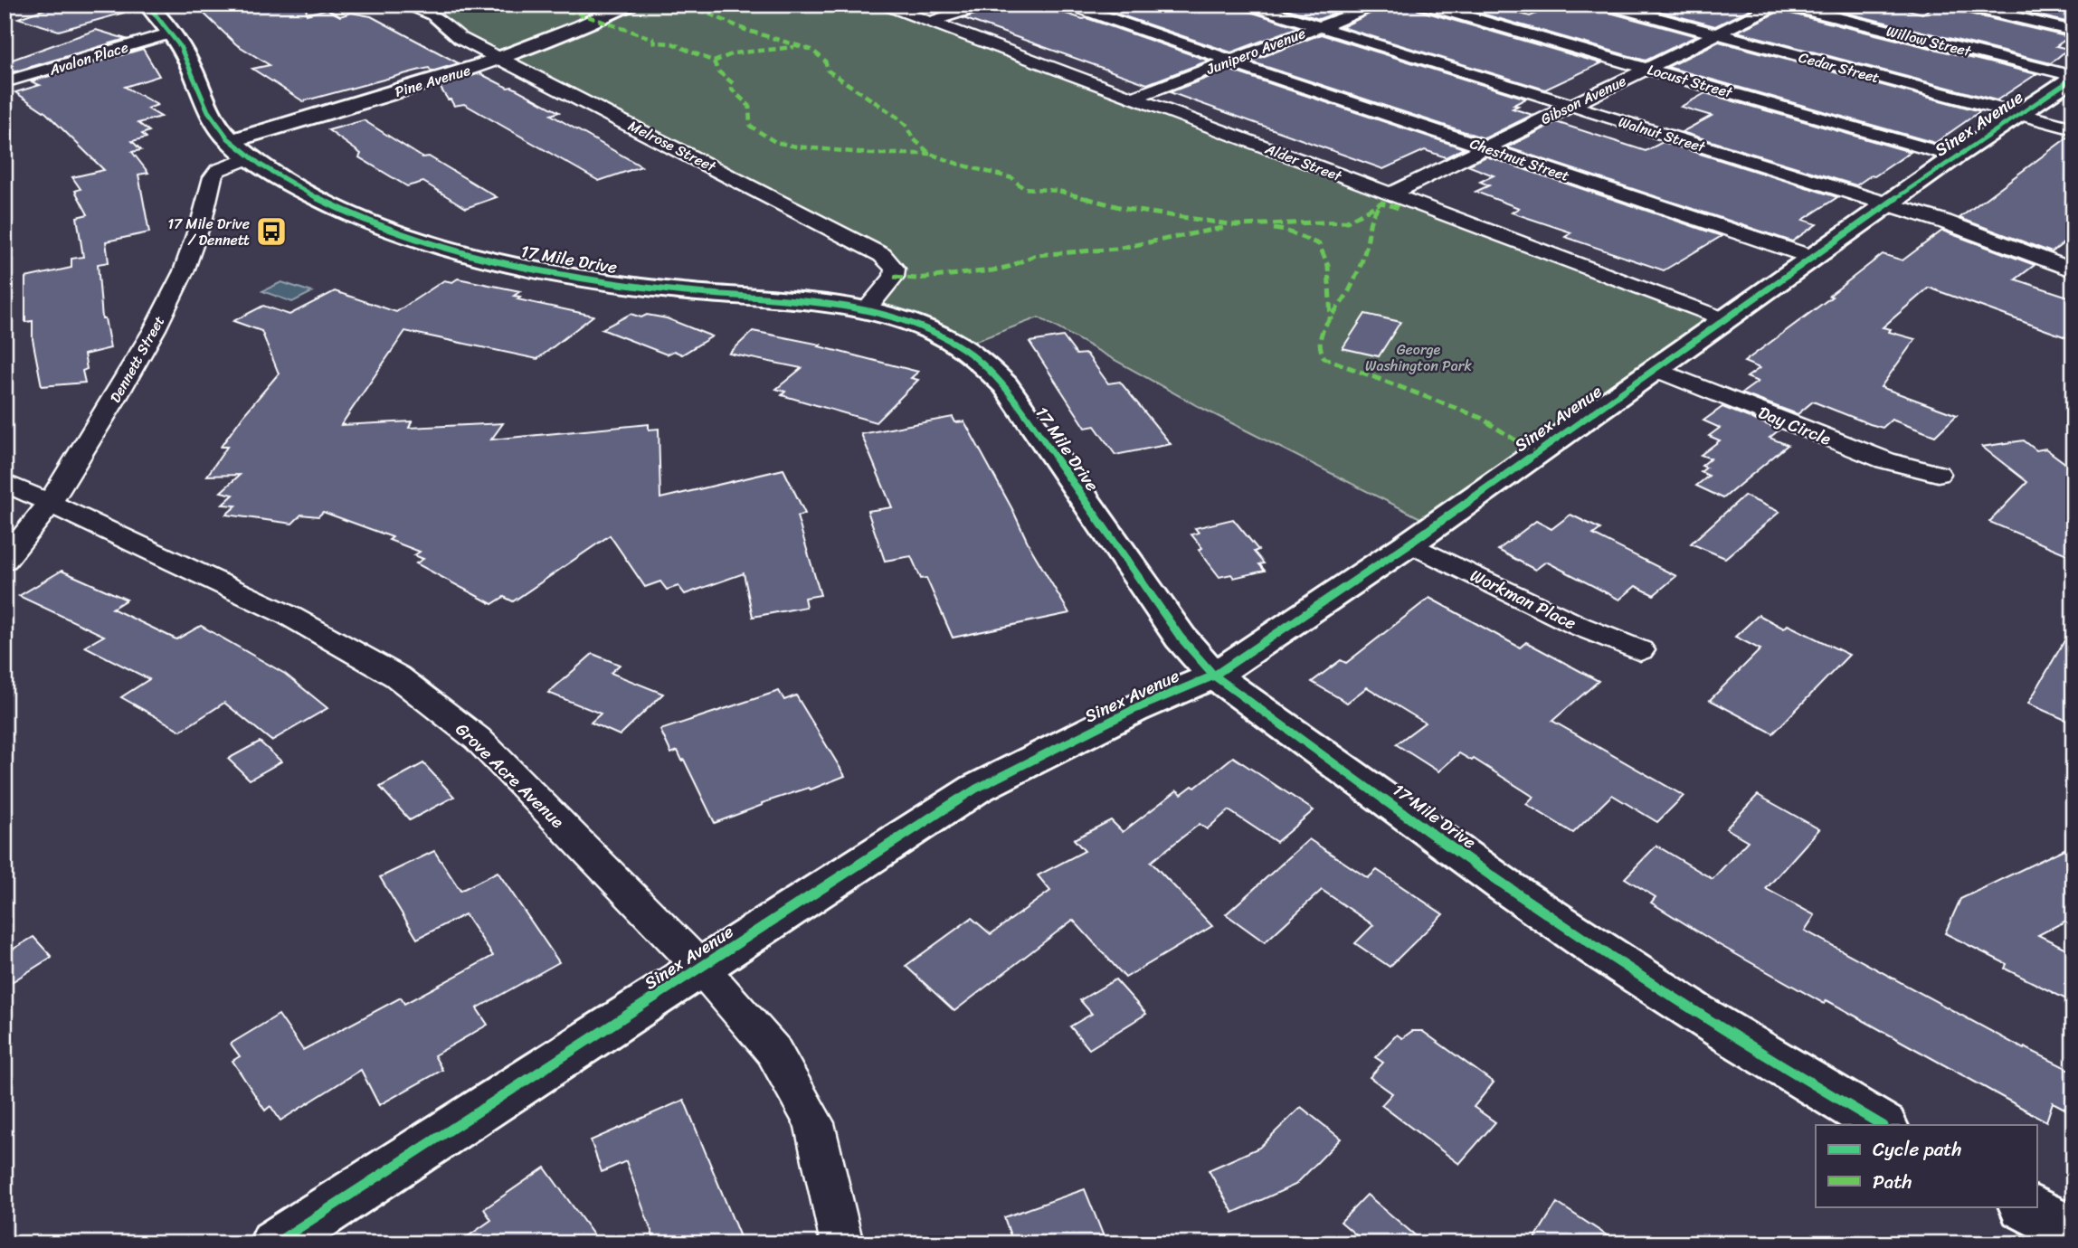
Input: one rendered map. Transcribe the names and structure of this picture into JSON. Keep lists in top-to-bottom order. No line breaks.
{"streets":{"main road":["Pine Avenue","Sinex Avenue","17 Mile Drive"],"street":["Willow Street","Junipero Avenue","Avalon Place","Cedar Street","Locust Street","Gibson Avenue","Walnut Street","Melrose Street","Chestnut Street","Alder Street","Dennett Street","Day Circle","Workman Place","Grove Acre Avenue"]},"crossings":[["Willow Street","Sinex Avenue"],["Junipero Avenue","Walnut Street"],["Junipero Avenue","Chestnut Street"],["Junipero Avenue","Alder Street"],["Avalon Place","17 Mile Drive"],["Cedar Street","Gibson Avenue"],["Cedar Street","Sinex Avenue"],["Pine Avenue","Melrose Street"],["Pine Avenue","17 Mile Drive"],["Pine Avenue","Dennett Street"],["Locust Street","Gibson Avenue"],["Locust Street","Sinex Avenue"],["Gibson Avenue","Walnut Street"],["Gibson Avenue","Chestnut Street"],["Gibson Avenue","Alder Street"],["Sinex Avenue","Walnut Street"],["Sinex Avenue","Chestnut Street"],["Sinex Avenue","Alder Street"],["Sinex Avenue","17 Mile Drive"],["Sinex Avenue","Day Circle"],["Sinex Avenue","Workman Place"],["Sinex Avenue","Grove Acre Avenue"],["Melrose Street","17 Mile Drive"],["17 Mile Drive","Dennett Street"],["Dennett Street","Grove Acre Avenue"]],"parks":["George Washington Park"],"places":{"bus stop":["17 Mile Drive / Dennett"]},"legend":["Cycle path","Path"]}
